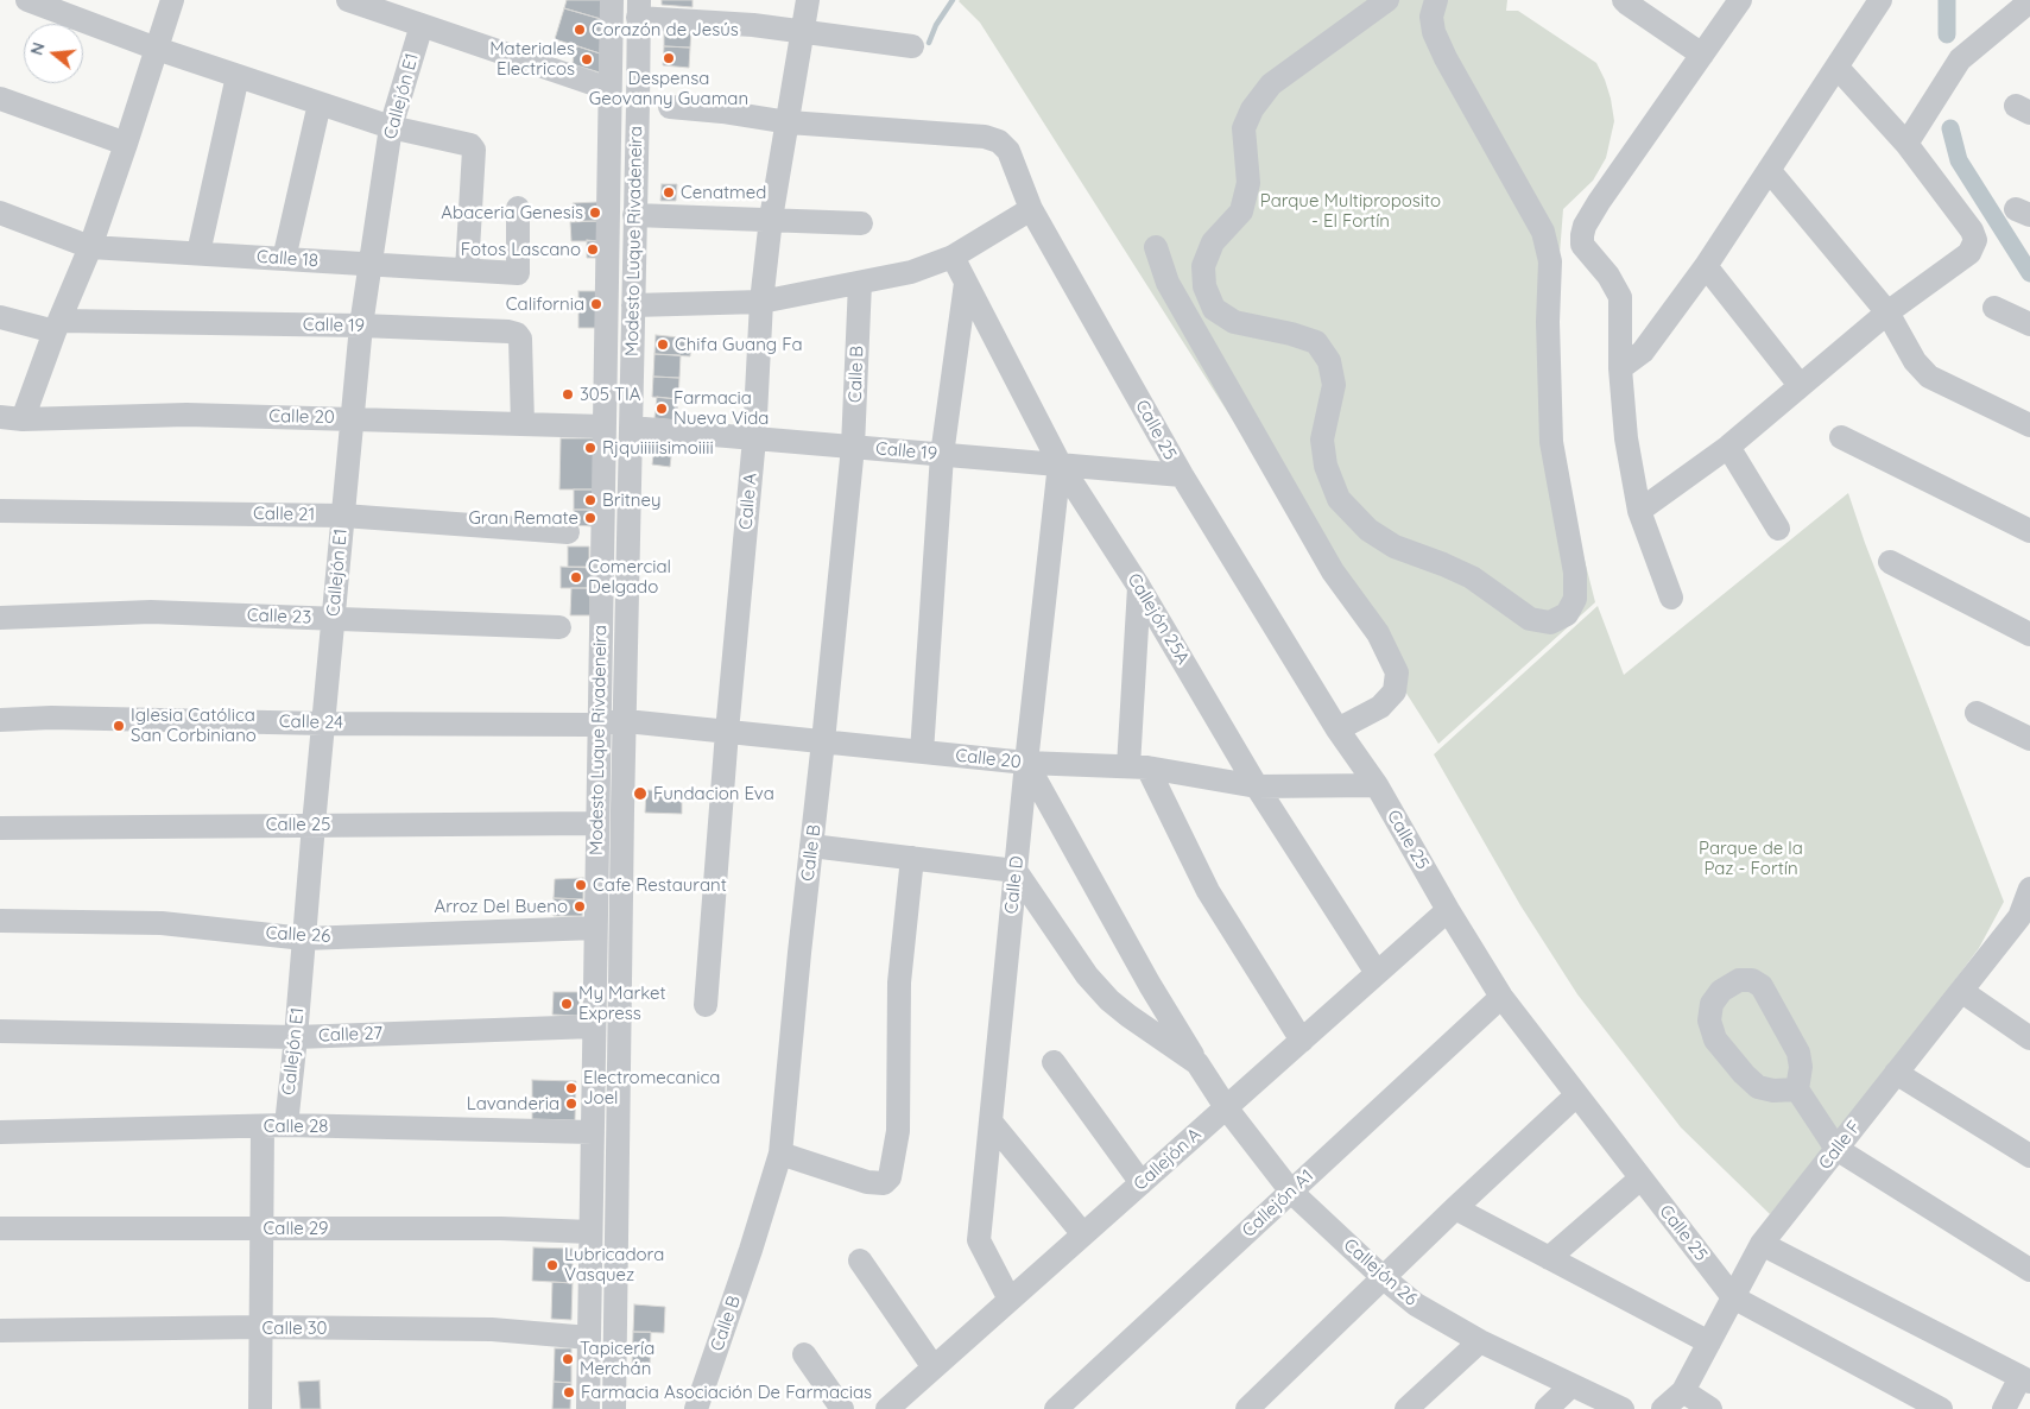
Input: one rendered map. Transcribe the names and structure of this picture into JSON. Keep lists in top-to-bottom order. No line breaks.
{"streets":{"street":["Callejón E1","Modesto Luque Rivadeneira","Calle 18","Calle 19","Calle B","Calle 20","Calle 25","Calle A","Calle 21","Calle 23","Callejón 25A","Calle 24","Calle D","Calle 26","Calle 27","Calle 28","Calle F","Callejón A","Callejón A1","Calle 29","Callejón 26","Calle 30"]},"crossings":[["Callejón E1","Calle 18"],["Callejón E1","Calle 19"],["Callejón E1","Calle 20"],["Callejón E1","Calle 25"],["Callejón E1","Calle 21"],["Callejón E1","Calle 23"],["Callejón E1","Calle 24"],["Callejón E1","Calle 26"],["Callejón E1","Calle 27"],["Callejón E1","Calle 28"],["Callejón E1","Calle 29"],["Callejón E1","Calle 30"],["Modesto Luque Rivadeneira","Calle 19"],["Modesto Luque Rivadeneira","Calle 20"],["Modesto Luque Rivadeneira","Calle 25"],["Modesto Luque Rivadeneira","Calle 24"],["Modesto Luque Rivadeneira","Calle 26"],["Modesto Luque Rivadeneira","Calle 27"],["Modesto Luque Rivadeneira","Calle 28"],["Modesto Luque Rivadeneira","Calle 29"],["Modesto Luque Rivadeneira","Calle 30"],["Calle 19","Calle B"],["Calle 19","Calle 20"],["Calle 19","Calle 25"],["Calle 19","Calle A"],["Calle 19","Callejón 25A"],["Calle 19","Calle D"],["Calle B","Calle 20"],["Calle 20","Calle 25"],["Calle 20","Calle A"],["Calle 20","Callejón 25A"],["Calle 20","Calle 24"],["Calle 20","Calle D"],["Calle 20","Callejón 26"],["Calle 25","Calle A"],["Calle 25","Calle F"],["Calle 25","Callejón A"],["Calle 25","Callejón A1"],["Callejón 25A","Calle D"],["Callejón 25A","Callejón A"],["Calle D","Callejón A"],["Calle D","Callejón 26"],["Callejón A","Callejón 26"],["Callejón A1","Callejón 26"]],"parks":["Parque Multiproposito - El Fortín","Parque de la Paz - Fortín"],"places":["Corazón de Jesús","Despensa Geovanny Guaman","Materiales Electricos","Cenatmed","Abaceria Genesis","Fotos Lascano","California","Chifa Guang Fa","305 TIA","Farmacia Nueva Vida","Rjquiiiiisimoiiii","Britney","Gran Remate","Comercial Delgado","Iglesia Católica San Corbiniano","Fundacion Eva","Cafe Restaurant","Arroz Del Bueno","My Market Express","Electromecanica Joel","Lavanderia","Lubricadora Vasquez","Tapicería Merchán","Farmacia Asociación De Farmacias"],"north":"left"}
